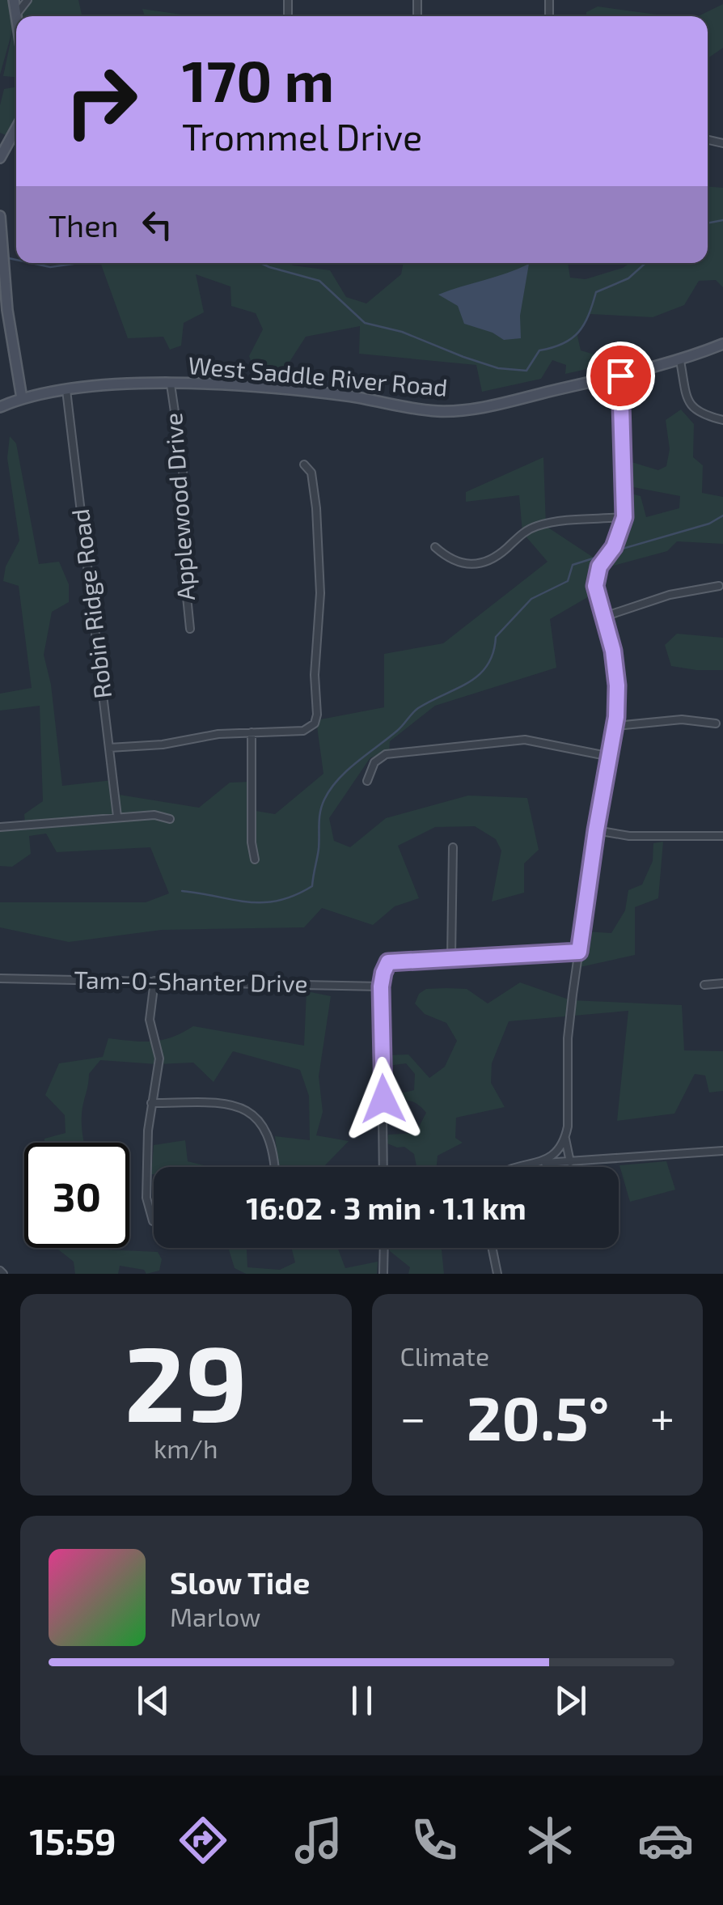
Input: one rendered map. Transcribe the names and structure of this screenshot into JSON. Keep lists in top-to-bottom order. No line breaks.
{"streets":{"street":["West Saddle River Road","Applewood Drive","Robin Ridge Road","Tam-O-Shanter Drive"]},"crossings":[["West Saddle River Road","Applewood Drive"],["West Saddle River Road","Robin Ridge Road"]],"page":{"turn":["170 m","Trommel Drive"],"then":"Then","limit":"30","trip":"16:02 · 3 min · 1.1 km","tile":[["29","km/h"],"Climate"],"heat":["−","20.5°","+"],"song":["Slow Tide","Marlow"],"tabs":"15:59"}}
